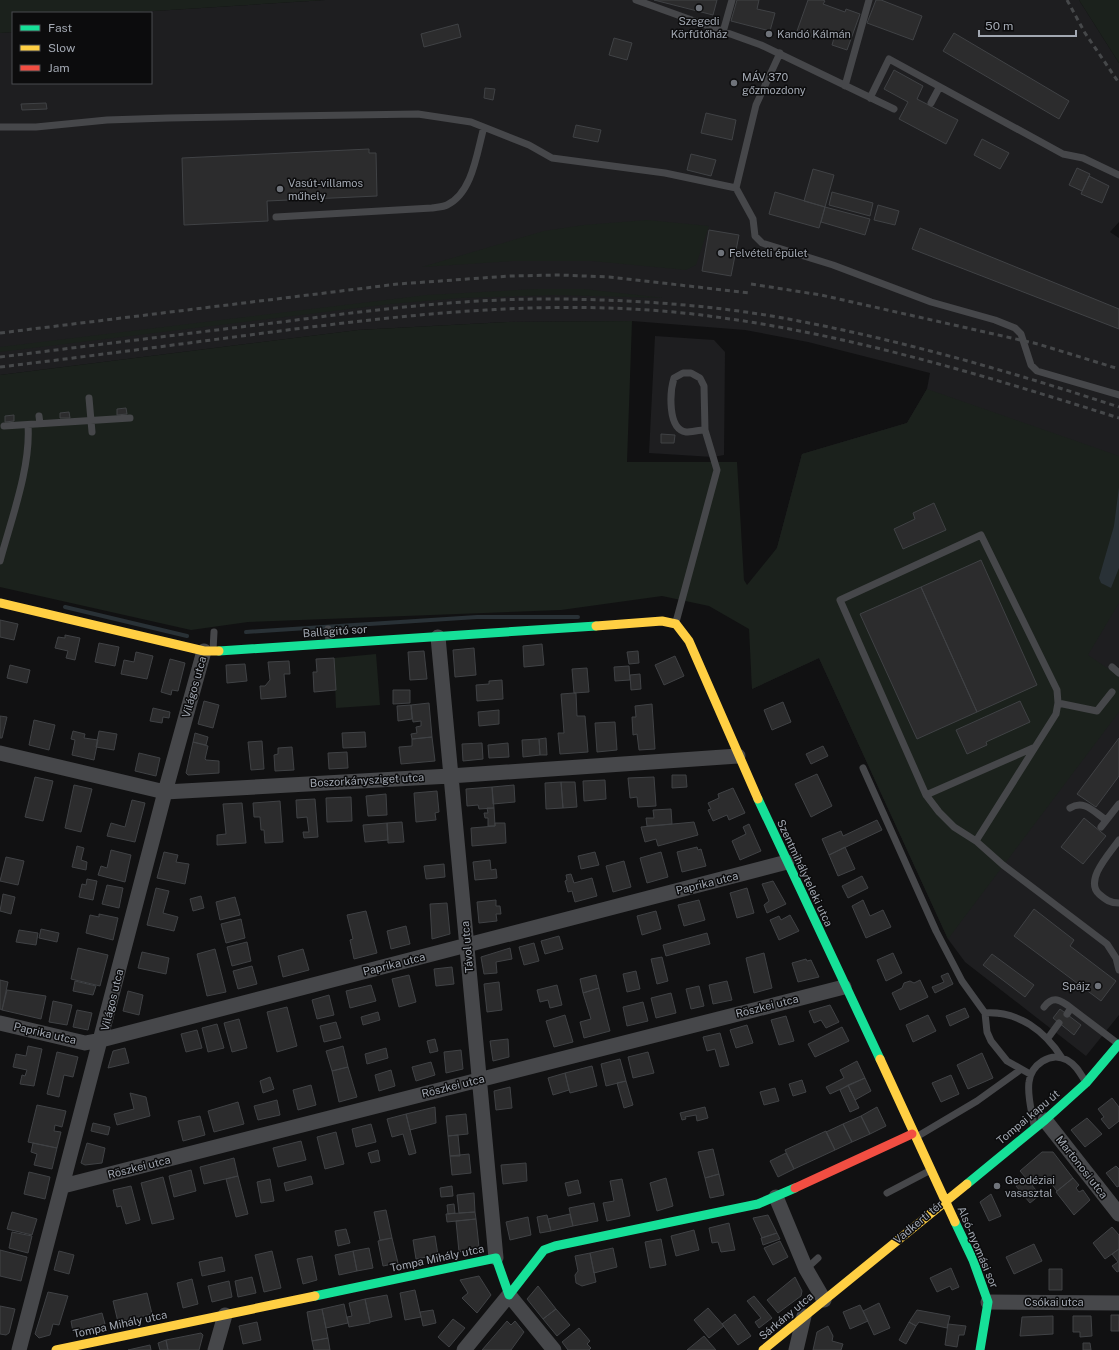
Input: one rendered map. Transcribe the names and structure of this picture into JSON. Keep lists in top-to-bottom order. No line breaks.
{"streets":{"street":["Ballagitó sor","Világos utca","Boszorkánysziget utca","Szentmihályteleki utca","Paprika utca","Távol utca","Röszkei utca","Tompai kapu út","Martonosi utca","Vadkerti tér","Alsó-nyomási sor","Tompa Mihály utca","Csókai utca","Sárkány utca"]},"crossings":[["Ballagitó sor","Világos utca"],["Ballagitó sor","Szentmihályteleki utca"],["Ballagitó sor","Távol utca"],["Világos utca","Boszorkánysziget utca"],["Világos utca","Paprika utca"],["Világos utca","Röszkei utca"],["Boszorkánysziget utca","Szentmihályteleki utca"],["Boszorkánysziget utca","Távol utca"],["Szentmihályteleki utca","Paprika utca"],["Szentmihályteleki utca","Röszkei utca"],["Szentmihályteleki utca","Vadkerti tér"],["Paprika utca","Távol utca"],["Távol utca","Röszkei utca"],["Távol utca","Tompa Mihály utca"],["Tompai kapu út","Martonosi utca"],["Tompai kapu út","Vadkerti tér"],["Tompai kapu út","Alsó-nyomási sor"],["Vadkerti tér","Alsó-nyomási sor"],["Vadkerti tér","Sárkány utca"],["Alsó-nyomási sor","Csókai utca"]],"places":["Szegedi Körfűtőház","Kandó Kálmán","MÁV 370 gőzmozdony","Vasút-villamos műhely","Felvételi épület","Spájz","Geodéziai vasasztal"],"legend":["Fast","Slow","Jam"],"scale_bar":"50 m"}
